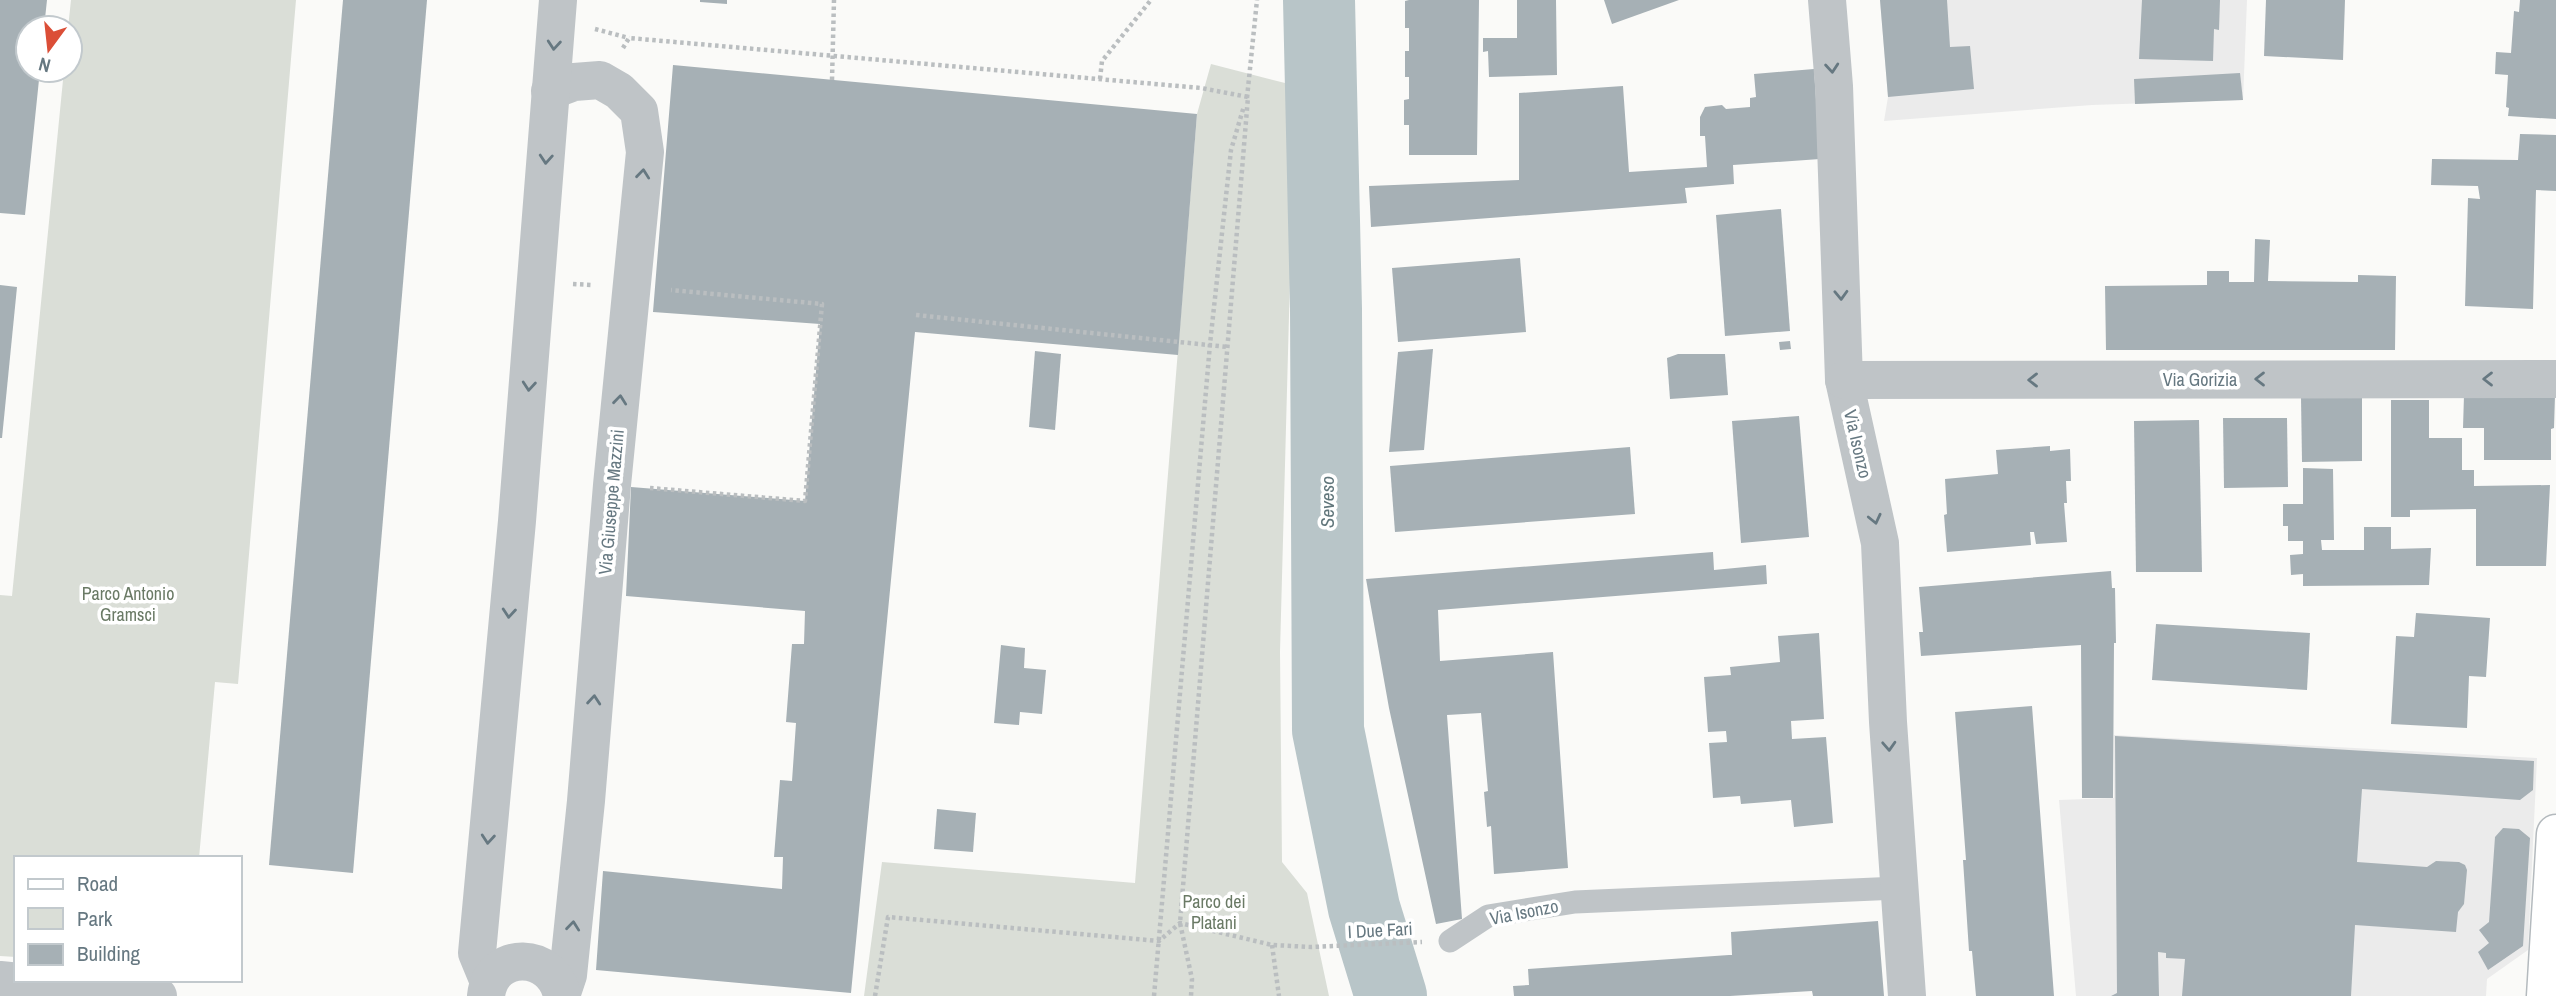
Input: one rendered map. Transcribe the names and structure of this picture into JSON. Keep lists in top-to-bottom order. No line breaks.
{"streets":{"street":["Via Gorizia","Via Isonzo","Via Giuseppe Mazzini"],"path":["I Due Fari"]},"crossings":[["Via Gorizia","Via Isonzo"],["Via Isonzo","I Due Fari"]],"one_way":["Via Gorizia","Via Isonzo"],"water":["Seveso"],"parks":["Parco Antonio Gramsci","Parco dei Platani"],"legend":["Road","Park","Building"],"north":"bottom"}
